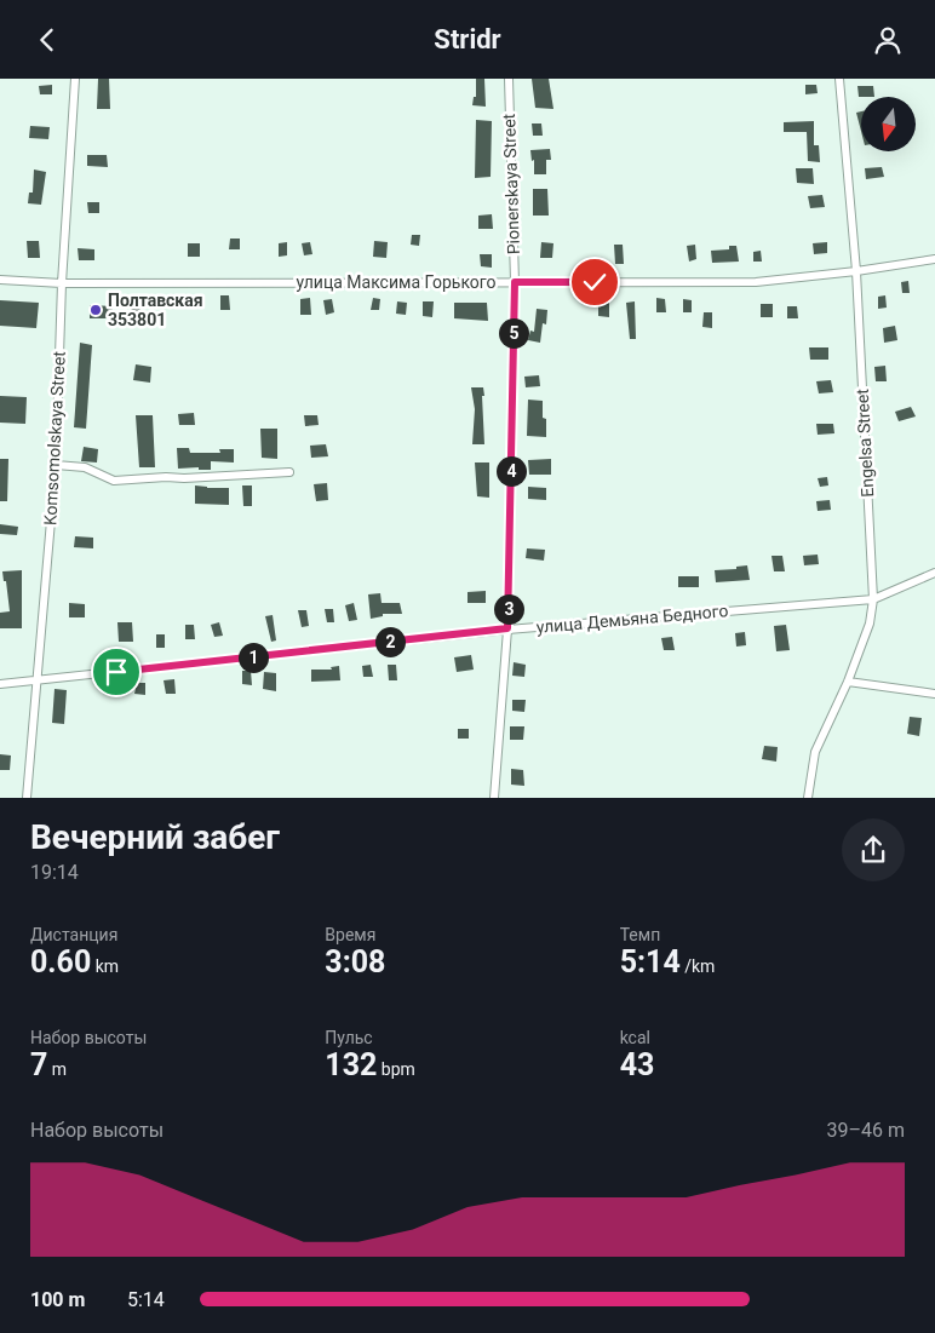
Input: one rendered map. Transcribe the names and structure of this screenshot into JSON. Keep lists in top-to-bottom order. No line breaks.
{"streets":{"street":["Pionerskaya Street","улица Максима Горького","Komsomolskaya Street","Engelsa Street","улица Демьяна Бедного"]},"crossings":[["Pionerskaya Street","улица Максима Горького"],["Pionerskaya Street","улица Демьяна Бедного"],["улица Максима Горького","Komsomolskaya Street"],["улица Максима Горького","Engelsa Street"],["Komsomolskaya Street","улица Демьяна Бедного"],["Engelsa Street","улица Демьяна Бедного"]],"places":["Полтавская 353801"],"north":"bottom","page":{"header":"Stridr","pins":["5","4","3","2","1"],"heading":["Вечерний забег","19:14"],"stats":[["Дистанция","0.60 km"],["Время","3:08"],["Темп","5:14 /km"],["Набор высоты","7 m"],["Пульс","132 bpm"],["kcal","43"]],"chart":["Набор высоты","39–46 m"],"list":[{"name":"100 m","note":"5:14"}]}}
